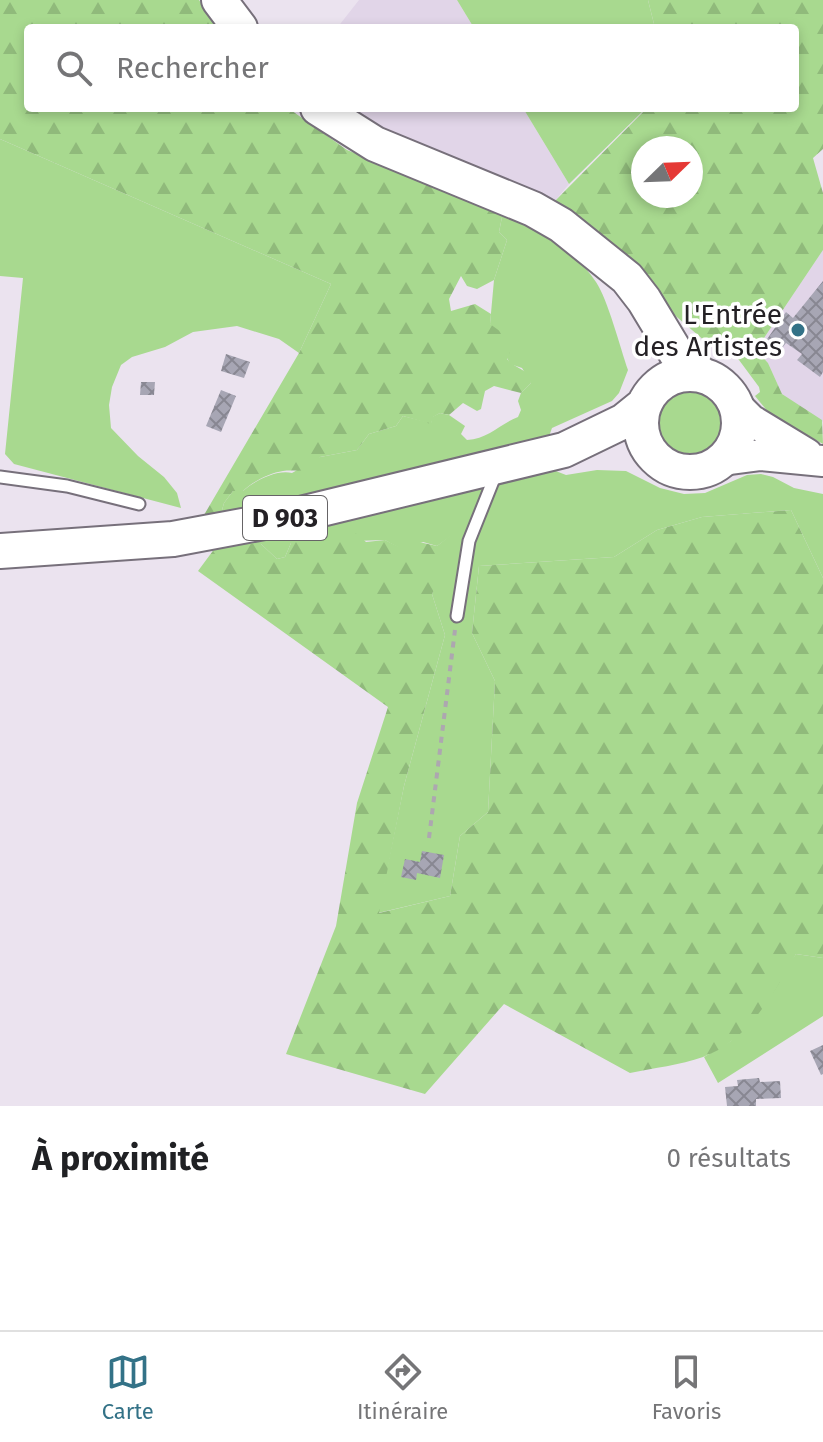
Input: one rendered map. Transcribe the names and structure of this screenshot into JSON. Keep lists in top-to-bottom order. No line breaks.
{"streets":{"main road":["D 903"]},"places":["L'Entrée des Artistes"],"north":"top right","page":{"search":"Rechercher","heading":["À proximité","0 résultats"],"nav":["Carte","Itinéraire","Favoris"]}}
